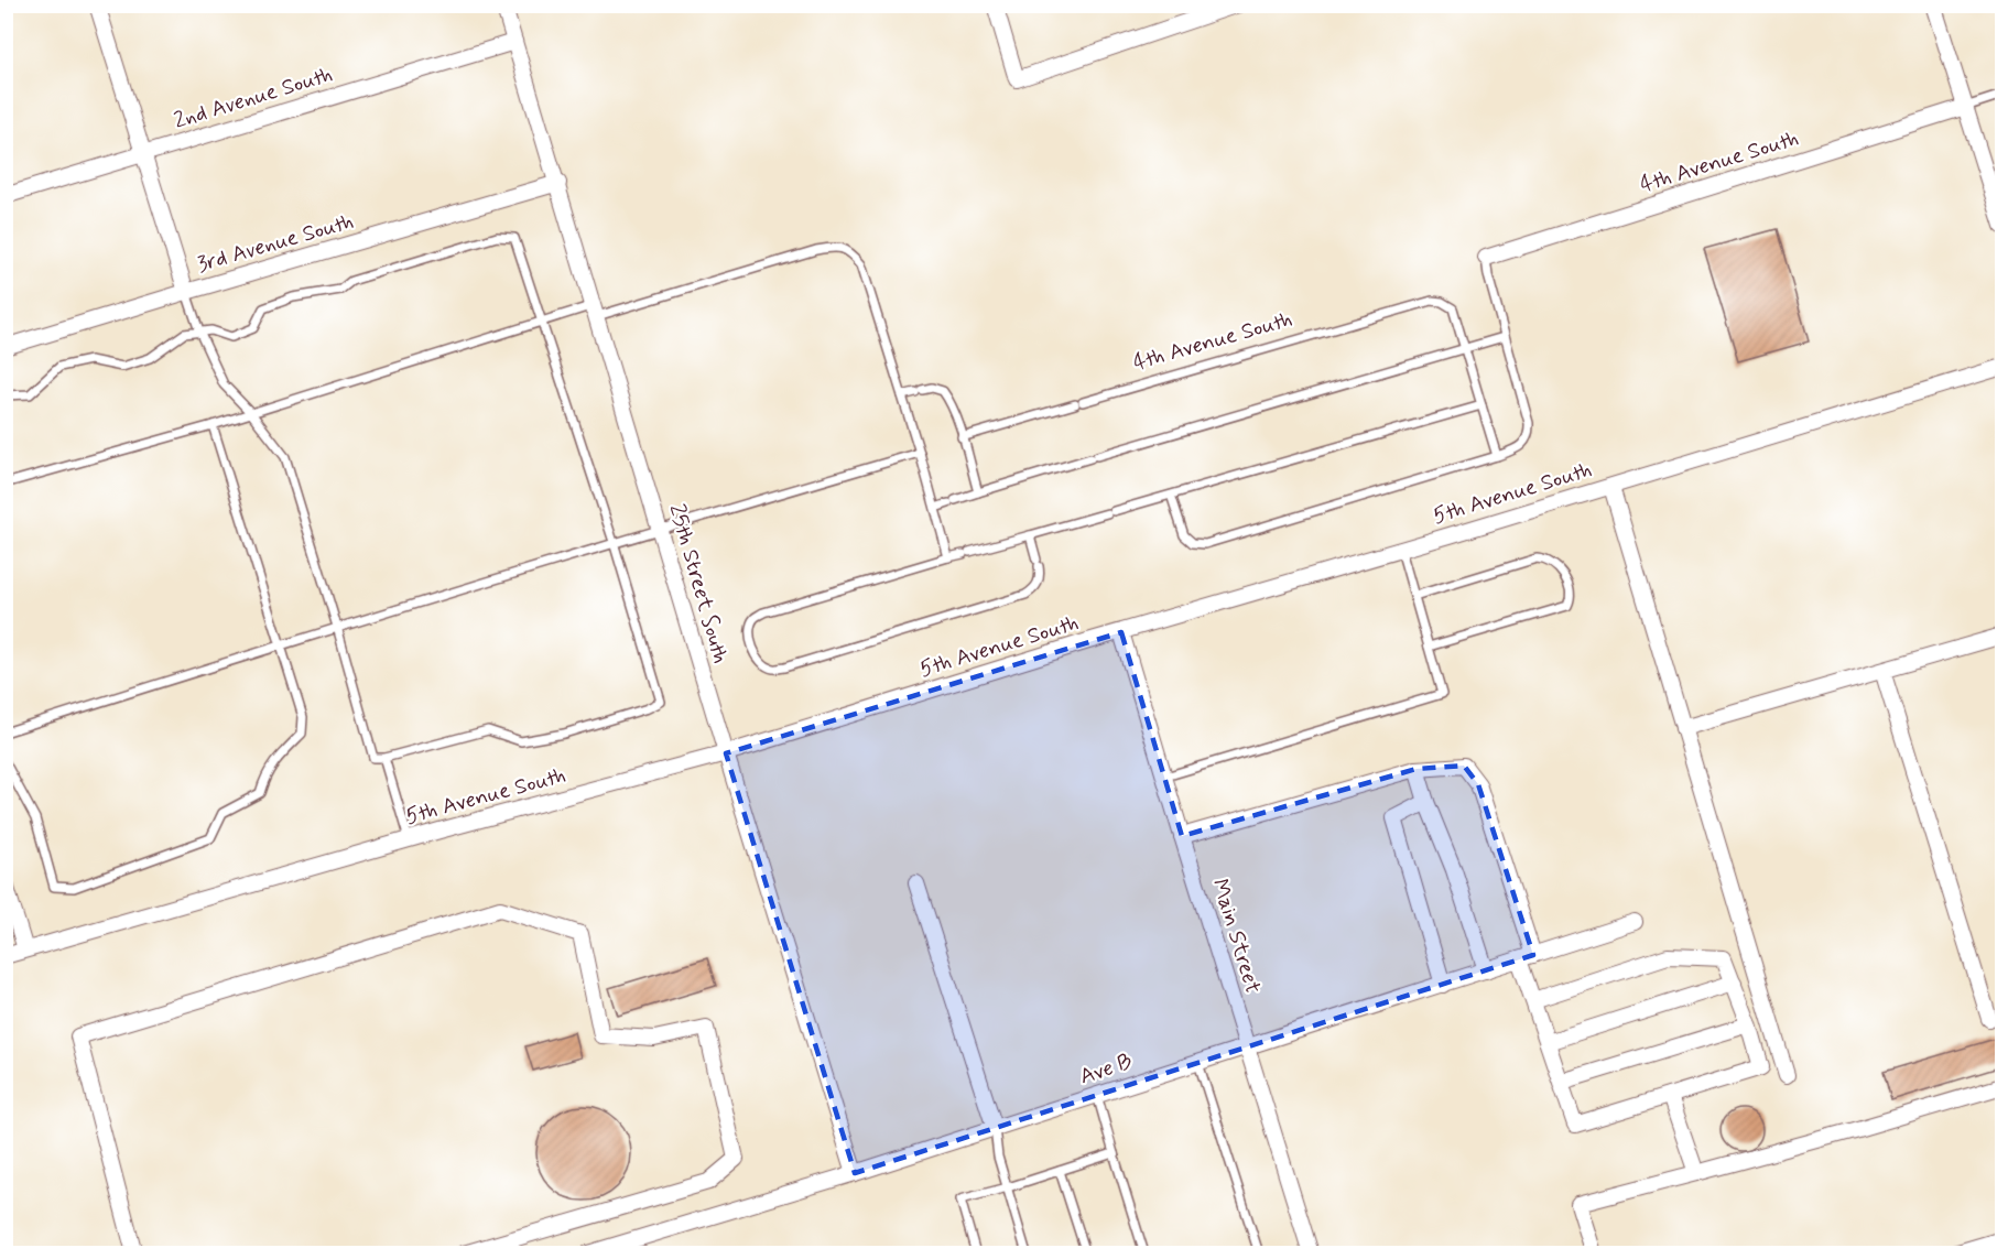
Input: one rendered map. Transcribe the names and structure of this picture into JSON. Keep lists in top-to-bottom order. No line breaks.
{"streets":{"street":["2nd Avenue South","4th Avenue South","3rd Avenue South","5th Avenue South","25th Street South","Main Street","Ave B"]},"crossings":[["2nd Avenue South","25th Street South"],["3rd Avenue South","25th Street South"],["5th Avenue South","25th Street South"],["5th Avenue South","Main Street"],["25th Street South","Ave B"],["Main Street","Ave B"]]}
